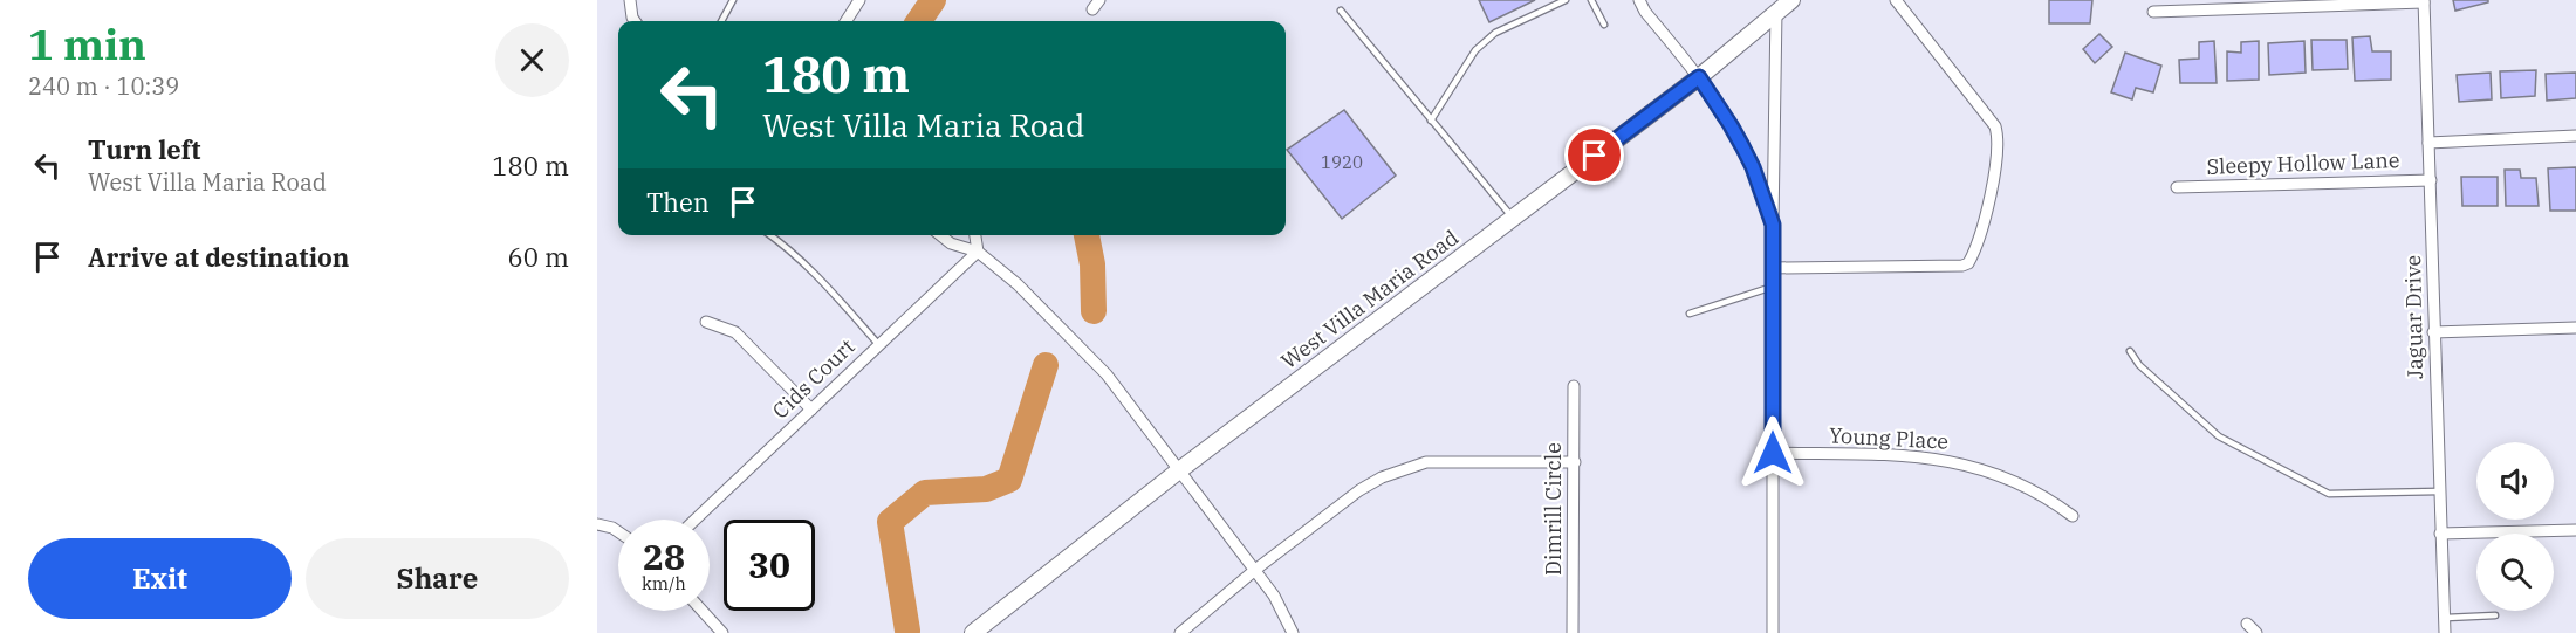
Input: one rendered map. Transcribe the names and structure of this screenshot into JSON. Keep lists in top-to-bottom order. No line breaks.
{"streets":{"main road":["West Villa Maria Road"],"street":["Sleepy Hollow Lane","Jaguar Drive","Cids Court","Young Place","Dimrill Circle"]},"crossings":[["Sleepy Hollow Lane","Jaguar Drive"]],"house_numbers":["1920"],"page":{"heading":["1 min","240 m · 10:39"],"turn":["180 m","West Villa Maria Road"],"list":[{"name":"Turn left","note":"West Villa Maria Road","value":"180 m"},{"name":"Arrive at destination","value":"60 m"}],"then":"Then","speed":"28 km/h","limit":"30","buttons":["Exit","Share"]}}
